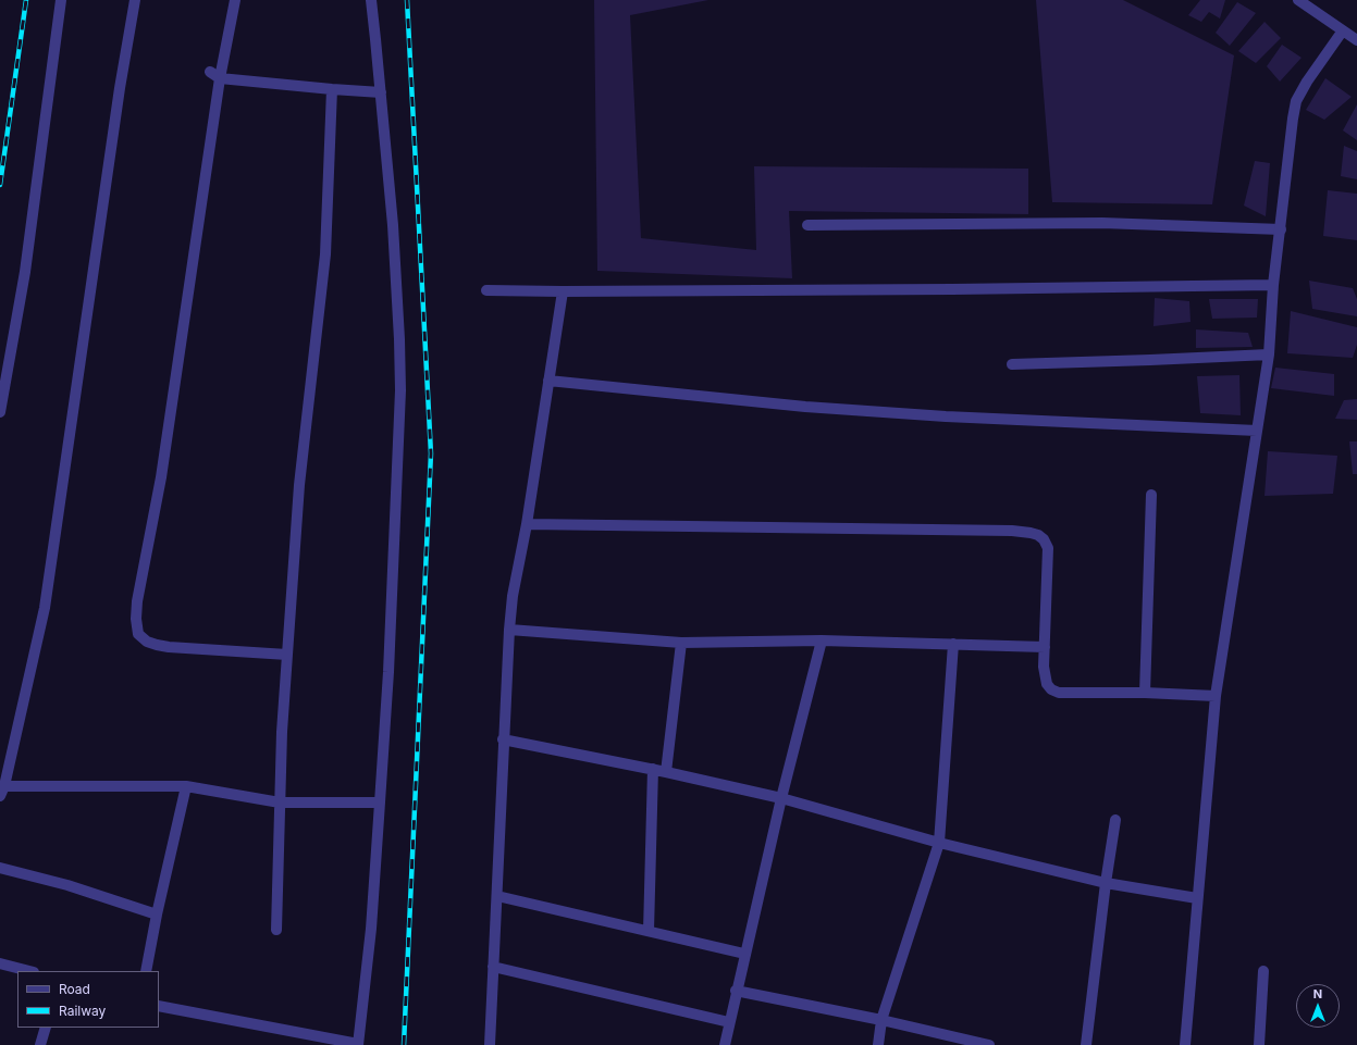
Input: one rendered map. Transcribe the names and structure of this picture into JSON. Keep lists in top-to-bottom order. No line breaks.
{"legend":["Road","Railway"],"north":"top"}
